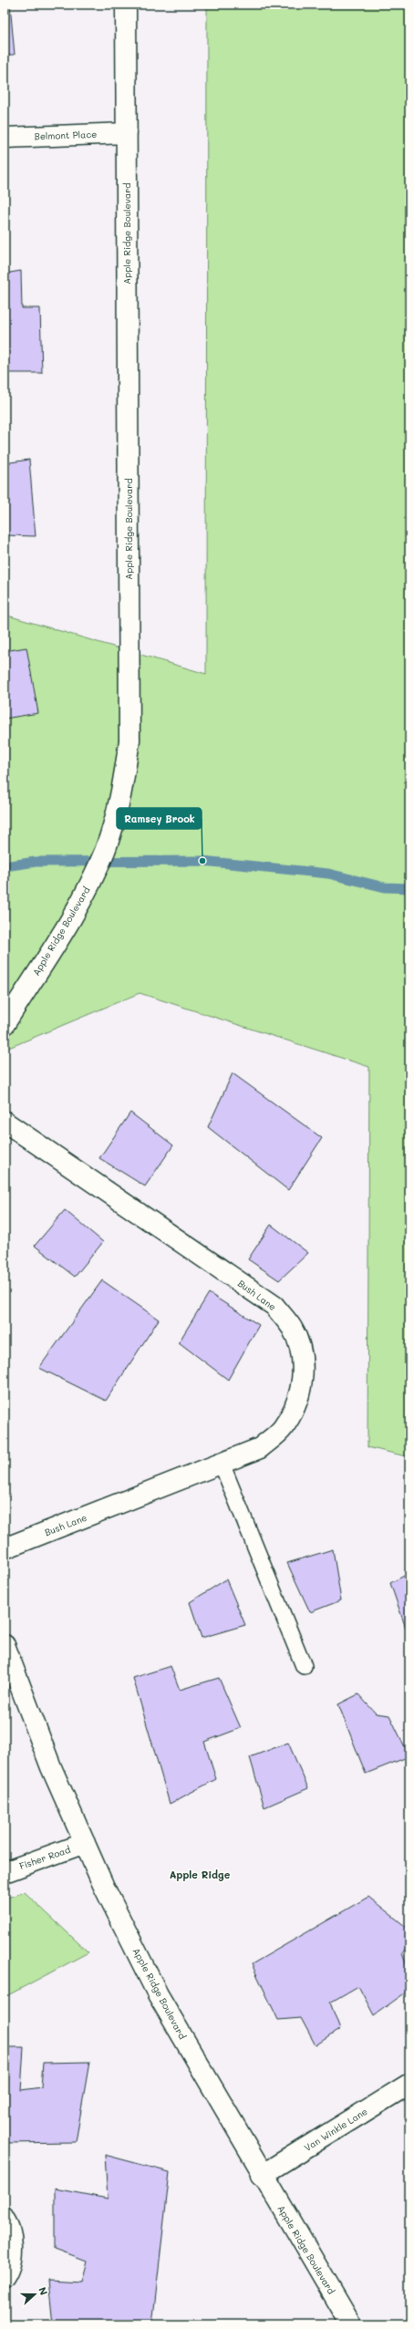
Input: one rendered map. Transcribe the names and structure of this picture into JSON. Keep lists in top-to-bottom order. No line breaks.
{"streets":{"street":["Belmont Place","Apple Ridge Boulevard","Bush Lane","Fisher Road","Van Winkle Lane"]},"crossings":[["Belmont Place","Apple Ridge Boulevard"],["Apple Ridge Boulevard","Fisher Road"],["Apple Ridge Boulevard","Van Winkle Lane"]],"districts":["Apple Ridge"],"places":["Ramsey Brook"],"north":"right"}
